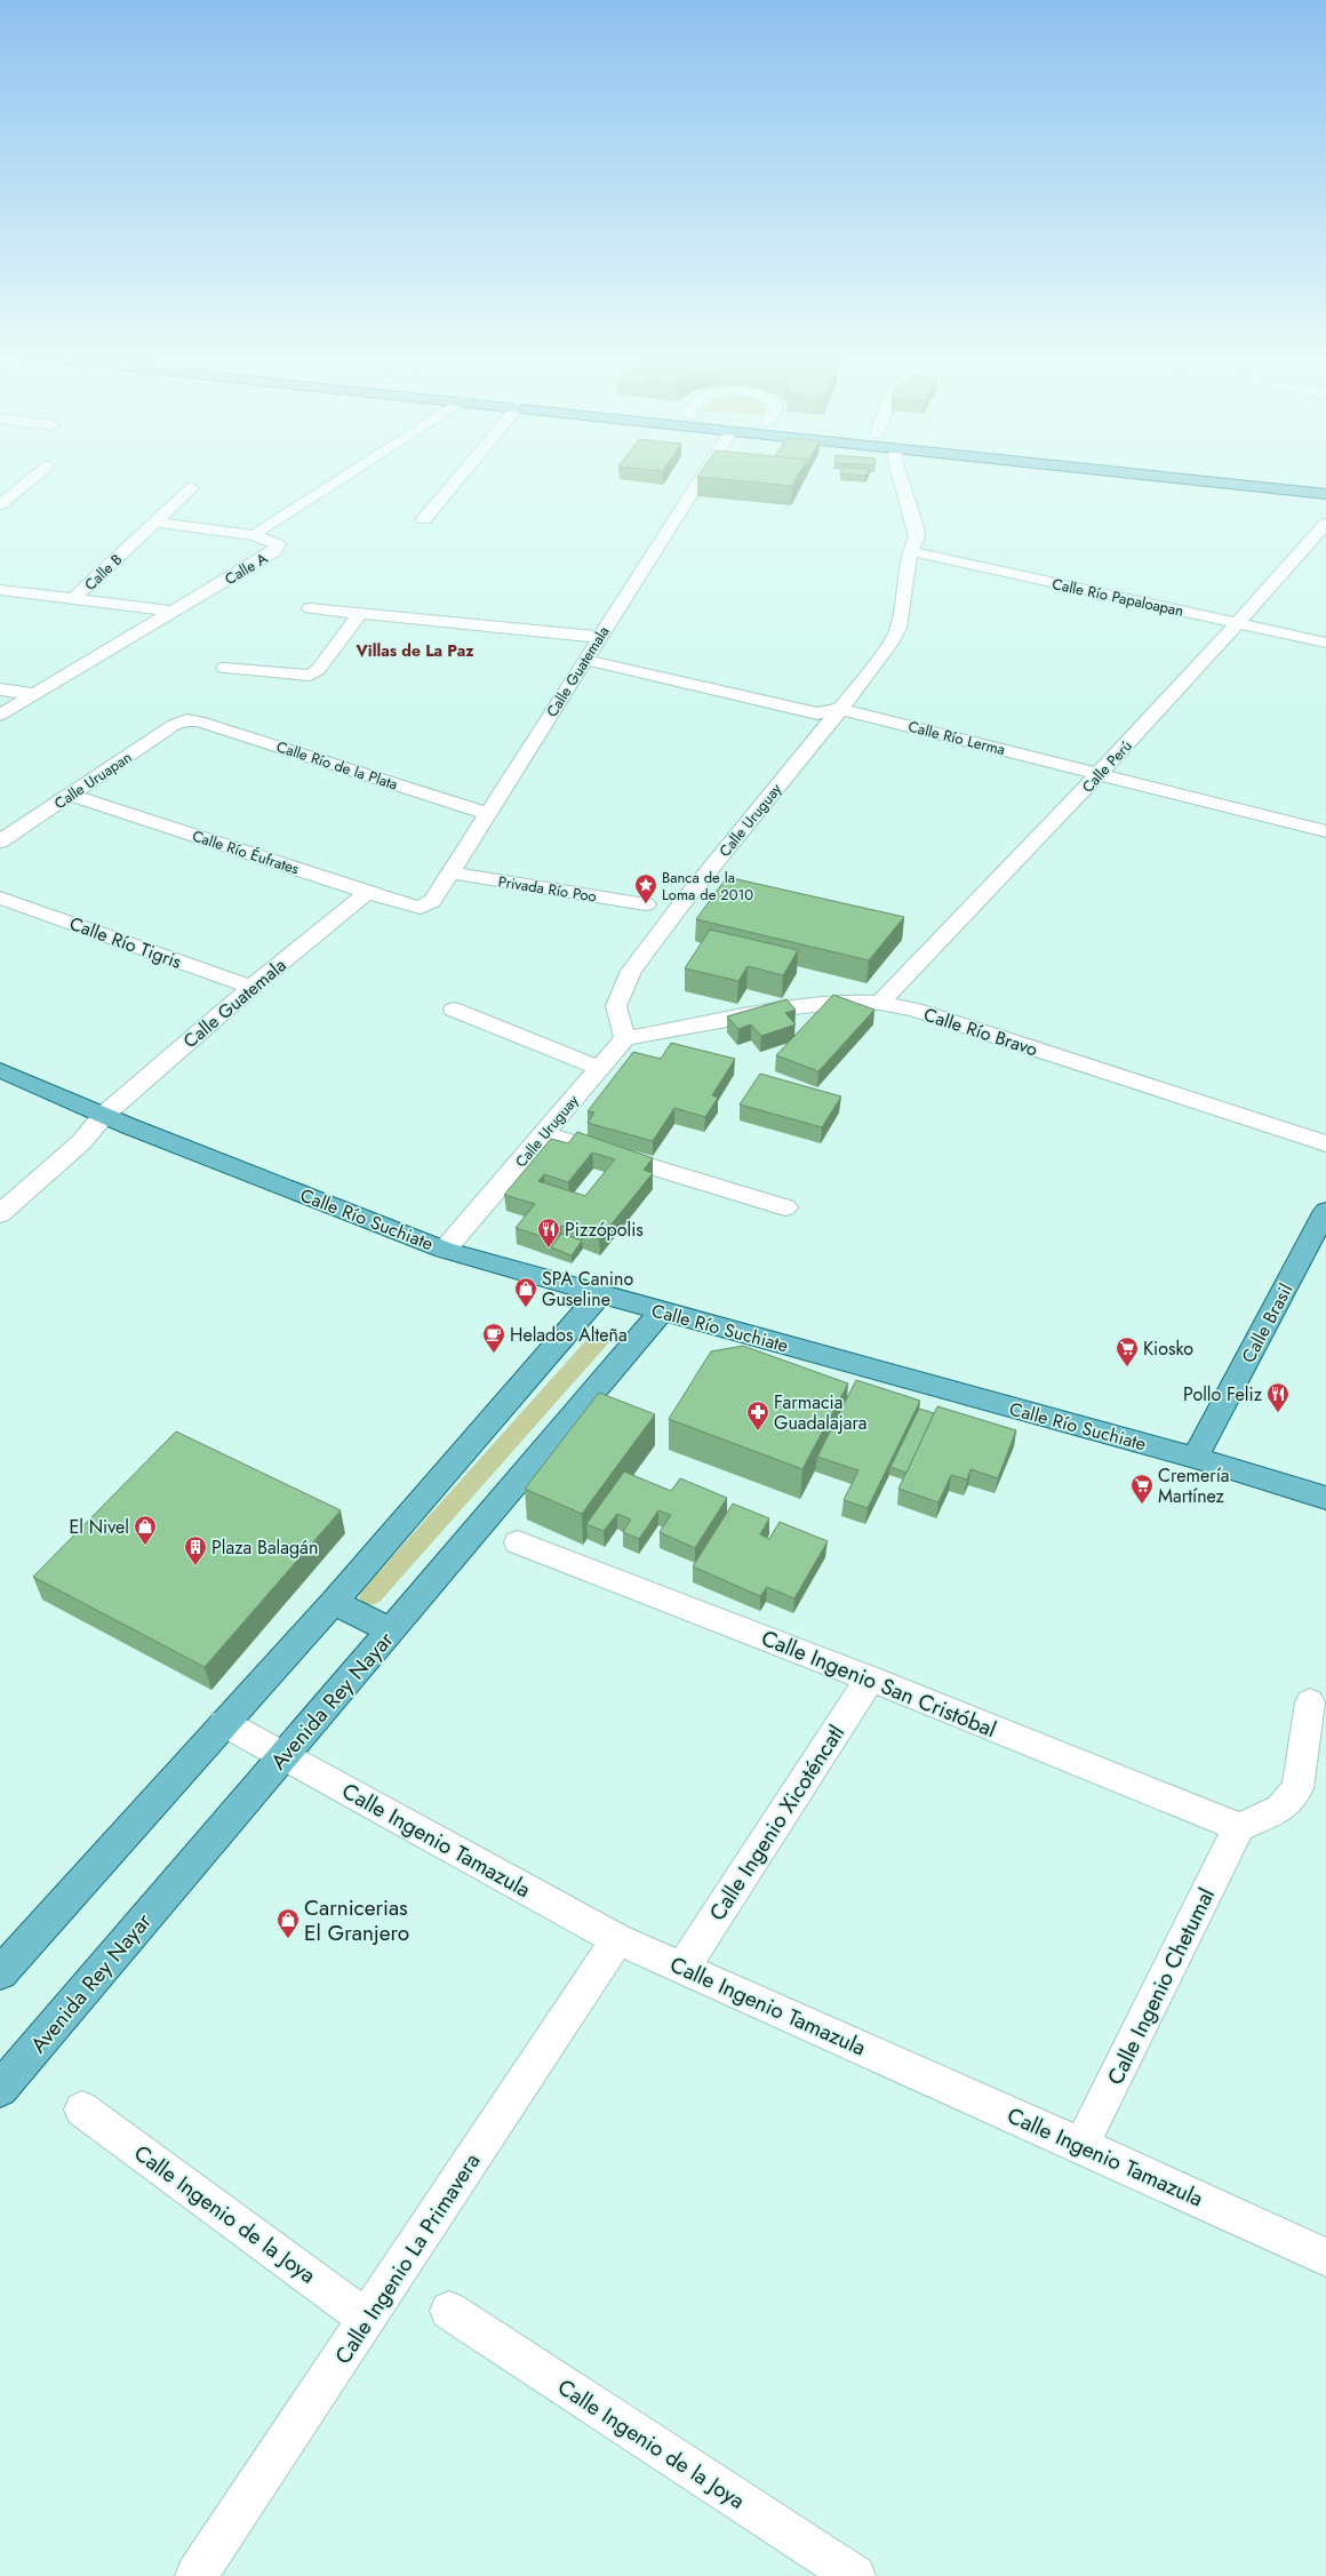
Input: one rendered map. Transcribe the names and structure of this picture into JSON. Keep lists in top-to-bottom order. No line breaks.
{"streets":{"main road":["Calle Río Suchiate","Calle Brasil","Avenida Rey Nayar"],"street":["Calle A","Calle B","Calle Río Papaloapan","Calle Guatemala","Calle Río Lerma","Calle Río de la Plata","Calle Perú","Calle Uruapan","Calle Uruguay","Calle Río Éufrates","Privada Río Poo","Calle Río Tigris","Calle Río Bravo","Calle Ingenio San Cristóbal","Calle Ingenio Xicoténcatl","Calle Ingenio Tamazula","Calle Ingenio Chetumal","Calle Ingenio de la Joya","Calle Ingenio La Primavera"]},"crossings":[["Calle Río Papaloapan","Calle Perú"],["Calle Río Papaloapan","Calle Uruguay"],["Calle Guatemala","Calle Río Lerma"],["Calle Guatemala","Calle Río de la Plata"],["Calle Guatemala","Calle Río Éufrates"],["Calle Guatemala","Privada Río Poo"],["Calle Guatemala","Calle Río Tigris"],["Calle Guatemala","Calle Río Suchiate"],["Calle Río Lerma","Calle Perú"],["Calle Río Lerma","Calle Uruguay"],["Calle Río de la Plata","Calle Uruapan"],["Calle Perú","Calle Río Bravo"],["Calle Uruapan","Calle Río Éufrates"],["Calle Uruguay","Calle Río Bravo"],["Calle Uruguay","Calle Río Suchiate"],["Calle Río Suchiate","Calle Brasil"],["Calle Río Suchiate","Avenida Rey Nayar"],["Calle Ingenio San Cristóbal","Calle Ingenio Xicoténcatl"],["Calle Ingenio San Cristóbal","Calle Ingenio Chetumal"],["Avenida Rey Nayar","Calle Ingenio Tamazula"],["Calle Ingenio Xicoténcatl","Calle Ingenio Tamazula"],["Calle Ingenio Tamazula","Calle Ingenio Chetumal"],["Calle Ingenio Tamazula","Calle Ingenio La Primavera"],["Calle Ingenio de la Joya","Calle Ingenio La Primavera"]],"districts":["Villas de La Paz"],"places":{"place":["Banca de la Loma de 2010"],"restaurant":["Pizzópolis","Pollo Feliz"],"shop":["SPA Canino Guseline","El Nivel","Carnicerias El Granjero"],"cafe":["Helados Alteña"],"supermarket":["Kiosko","Cremería Martínez"],"pharmacy":["Farmacia Guadalajara"],"building":["Plaza Balagán"]}}
